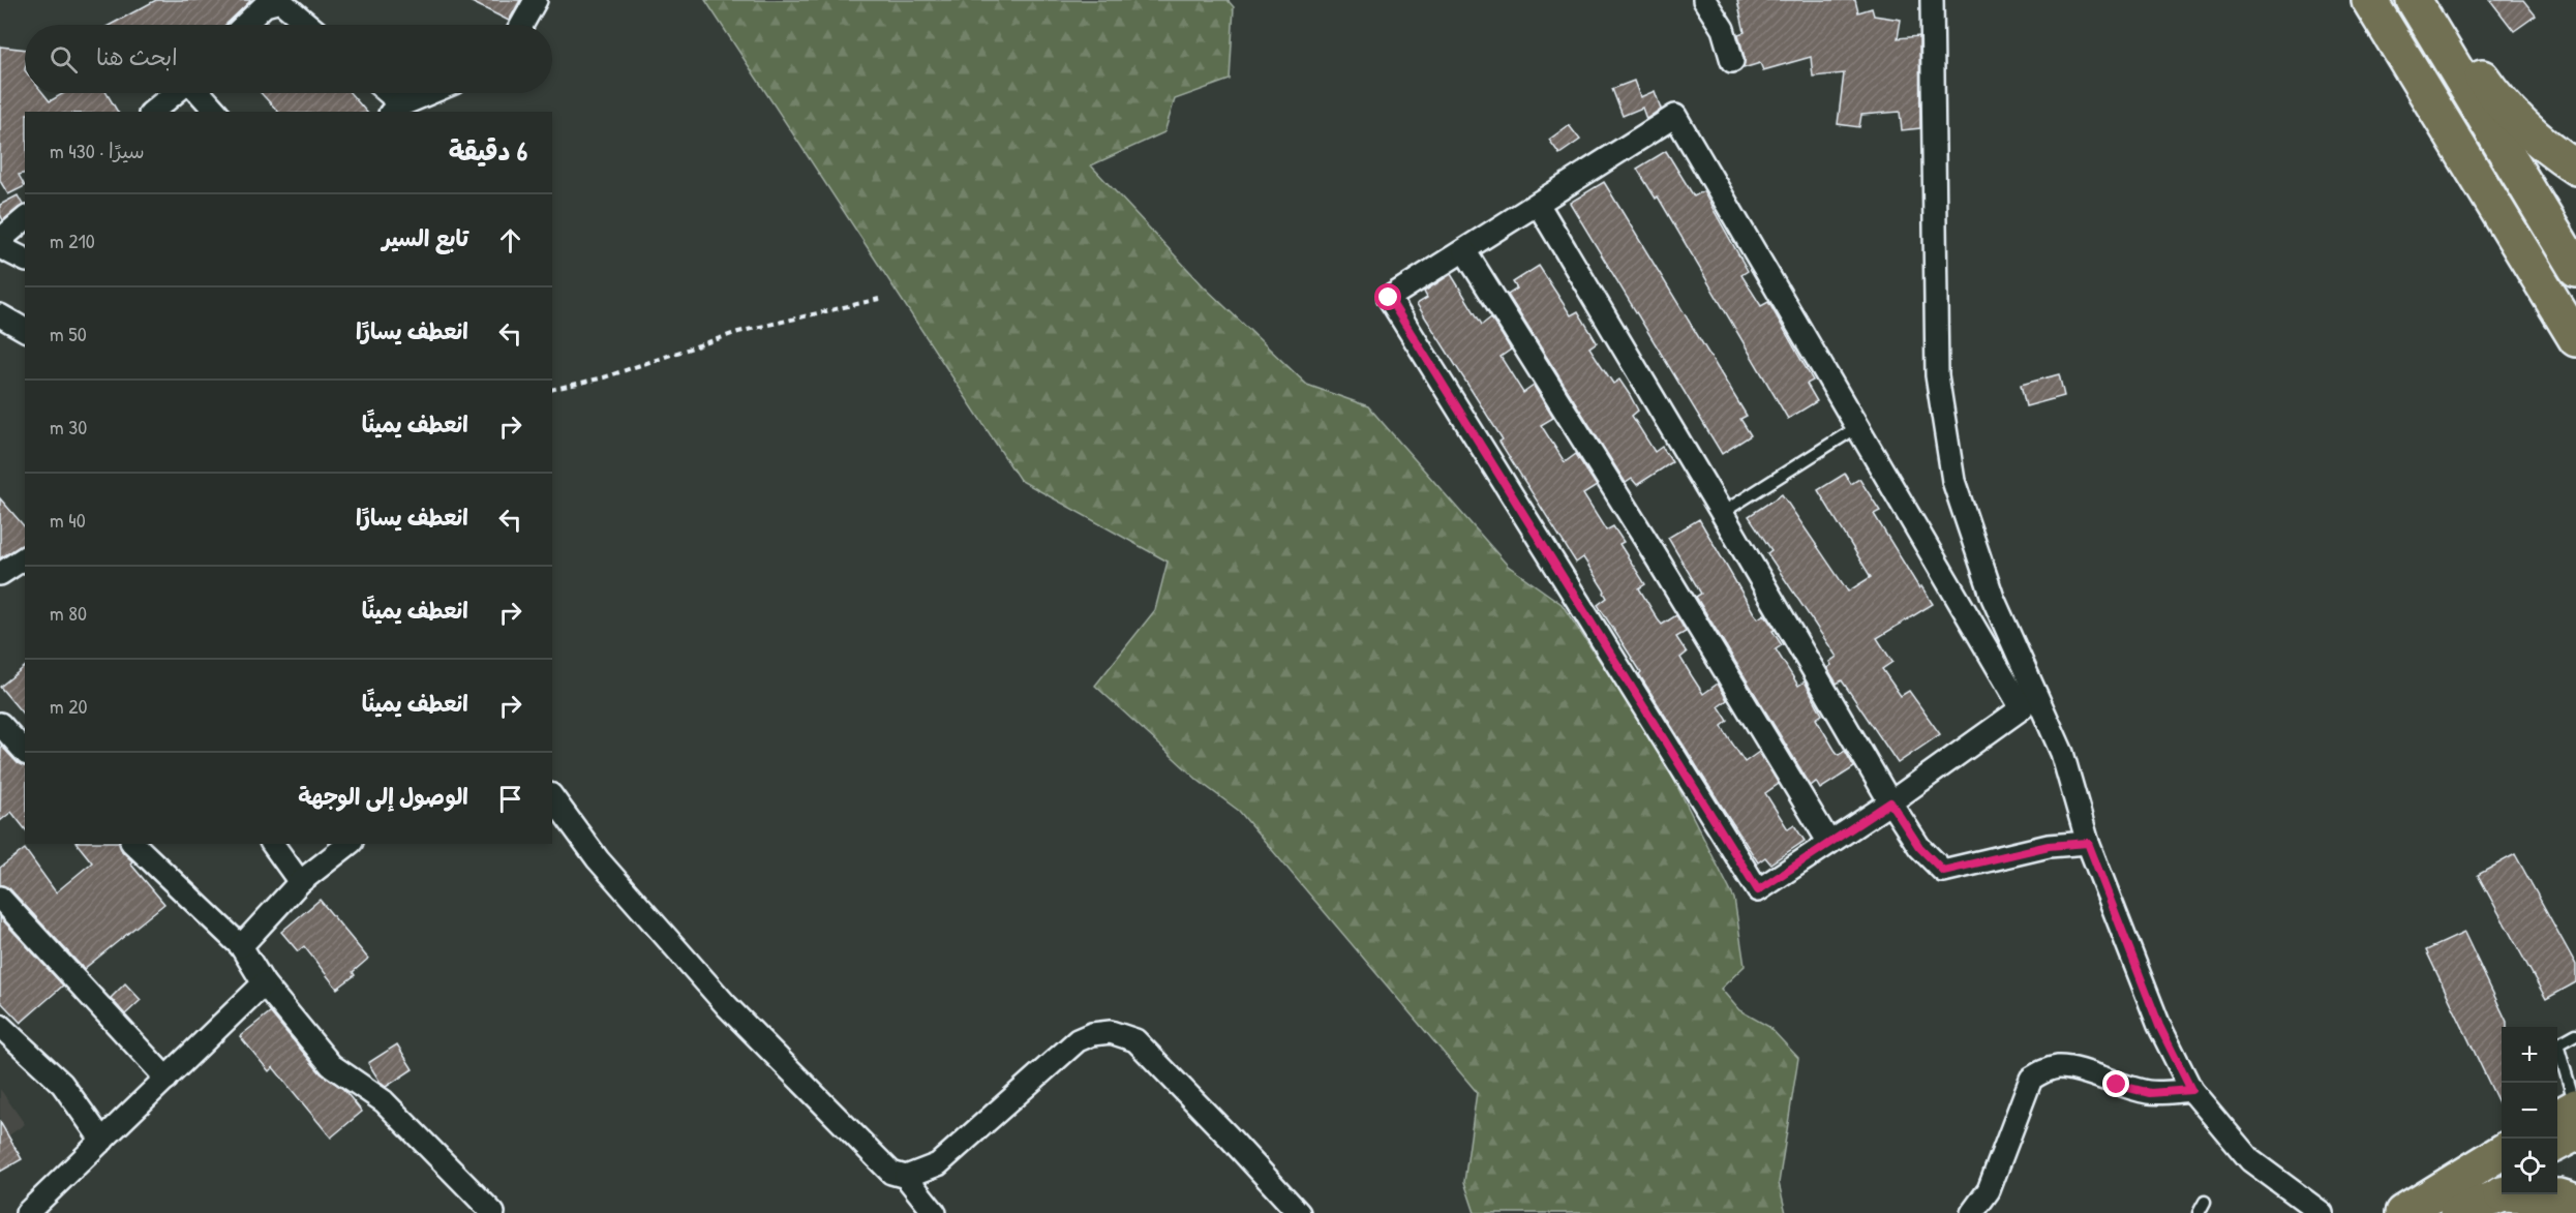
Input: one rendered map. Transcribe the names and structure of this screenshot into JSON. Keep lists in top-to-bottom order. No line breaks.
{"page":{"search":"ابحث هنا","heading":["6 دقيقة","سيرًا · 430 m"],"list":[["تابع السير","210 m"],["انعطف يسارًا","50 m"],["انعطف يمينًا","30 m"],["انعطف يسارًا","40 m"],["انعطف يمينًا","80 m"],["انعطف يمينًا","20 m"],"الوصول إلى الوجهة"],"map_buttons":["+","−"]}}
